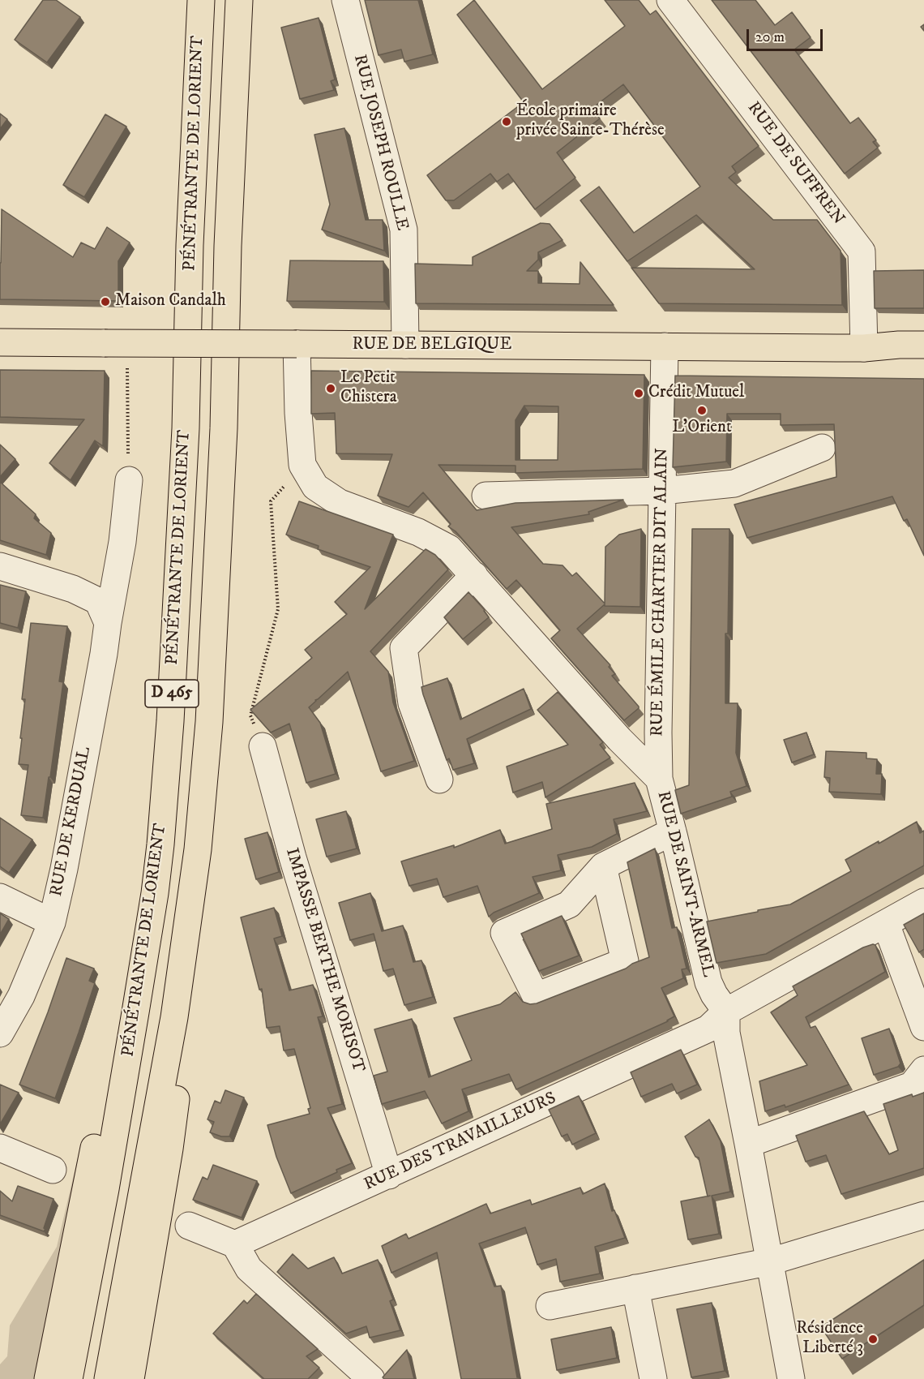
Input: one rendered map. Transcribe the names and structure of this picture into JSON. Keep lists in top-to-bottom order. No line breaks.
{"streets":{"main road":["PÉNÉTRANTE DE LORIENT","RUE DE BELGIQUE","D 465"],"street":["RUE JOSEPH ROULLE","RUE DE SUFFREN","RUE ÉMILE CHARTIER DIT ALAIN","RUE DE KERDUAL","RUE DE SAINT-ARMEL","IMPASSE BERTHE MORISOT","RUE DES TRAVAILLEURS"]},"crossings":[["RUE JOSEPH ROULLE","RUE DE BELGIQUE"],["RUE DE SUFFREN","RUE DE BELGIQUE"],["RUE DE BELGIQUE","RUE ÉMILE CHARTIER DIT ALAIN"],["RUE DE BELGIQUE","RUE DE SAINT-ARMEL"],["RUE ÉMILE CHARTIER DIT ALAIN","RUE DE SAINT-ARMEL"],["RUE DE SAINT-ARMEL","RUE DES TRAVAILLEURS"],["IMPASSE BERTHE MORISOT","RUE DES TRAVAILLEURS"]],"places":["École primaire privée Sainte-Thérèse","Maison Candalh","Le Petit Chistera","Crédit Mutuel","L'Orient","Résidence Liberté 3"],"scale_bar":"20 m"}
